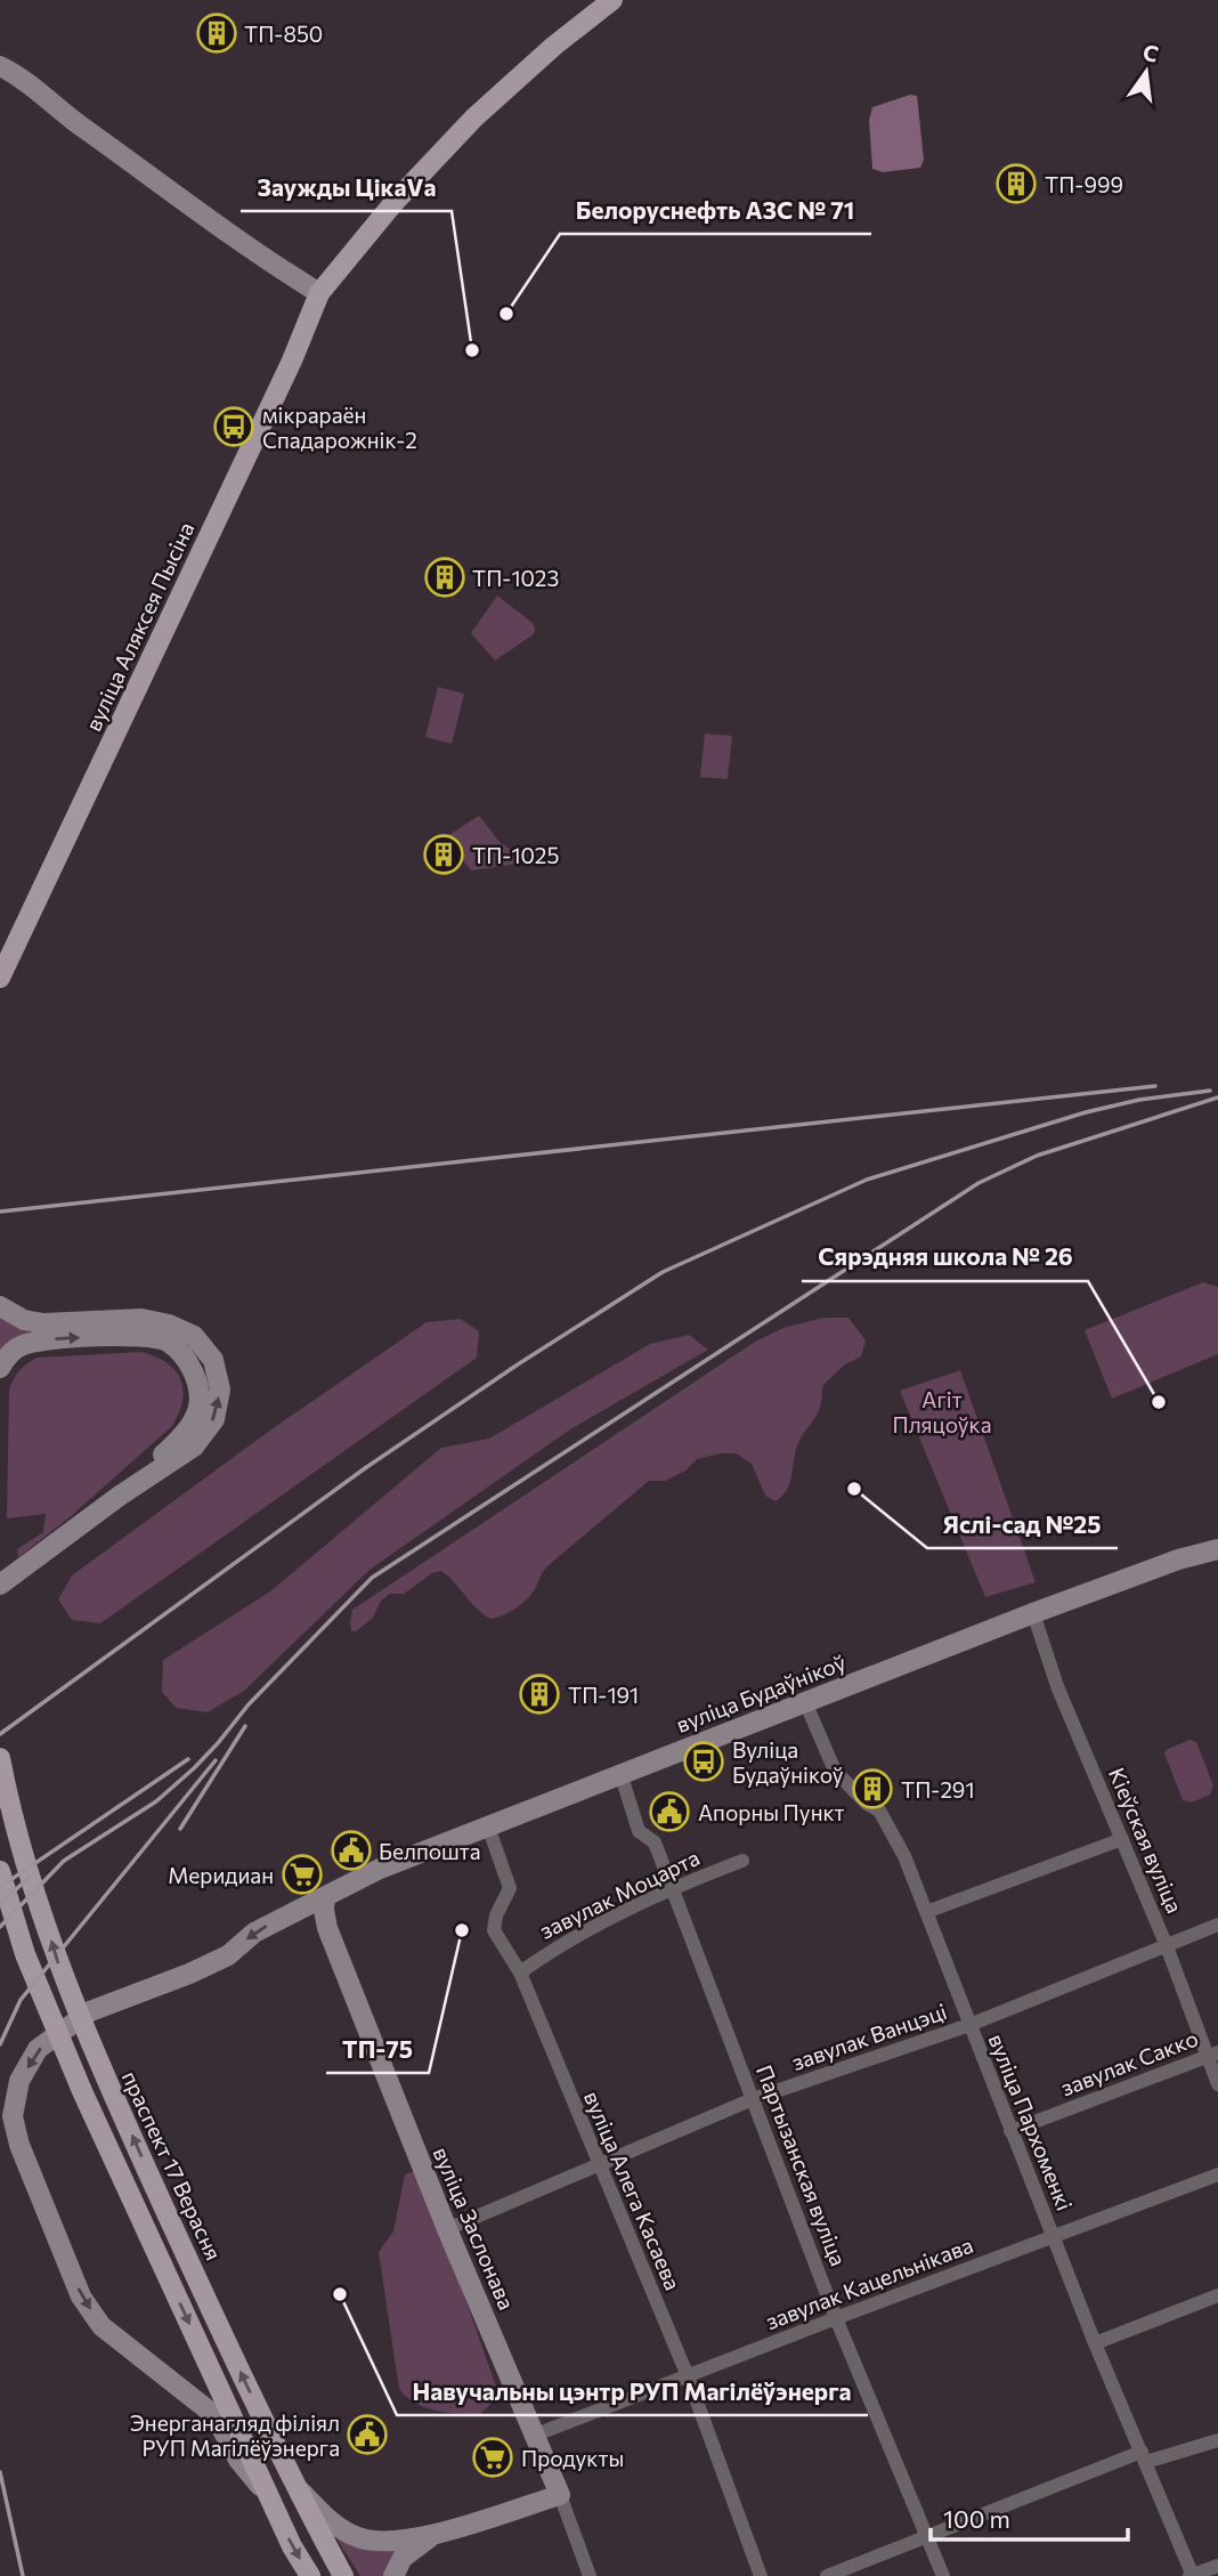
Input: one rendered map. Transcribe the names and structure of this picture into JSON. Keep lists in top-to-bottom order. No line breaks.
{"streets":{"main road":["вуліца Аляксея Пысіна","вуліца Будаўнікоў","праспект 17 Верасня","вуліца Заслонава"],"street":["Кіеўская вуліца","завулак Моцарта","завулак Ванцэці","завулак Сакко","вуліца Пархоменкі","Партызанская вуліца","вуліца Алега Касаева","завулак Кацельнікава"]},"crossings":[["вуліца Будаўнікоў","Кіеўская вуліца"],["вуліца Будаўнікоў","вуліца Пархоменкі"],["вуліца Будаўнікоў","Партызанская вуліца"],["вуліца Будаўнікоў","вуліца Алега Касаева"],["вуліца Будаўнікоў","вуліца Заслонава"],["Кіеўская вуліца","завулак Ванцэці"],["Кіеўская вуліца","завулак Сакко"],["завулак Моцарта","Партызанская вуліца"],["завулак Моцарта","вуліца Алега Касаева"],["завулак Ванцэці","вуліца Пархоменкі"],["завулак Ванцэці","Партызанская вуліца"],["завулак Ванцэці","вуліца Алега Касаева"],["завулак Ванцэці","вуліца Заслонава"],["завулак Сакко","вуліца Пархоменкі"],["вуліца Пархоменкі","завулак Кацельнікава"],["Партызанская вуліца","завулак Кацельнікава"],["вуліца Алега Касаева","завулак Кацельнікава"],["вуліца Заслонава","завулак Кацельнікава"]],"parks":["Агіт Пляцоўка"],"places":{"building":["ТП-850","ТП-999","ТП-1023","ТП-1025","ТП-191","ТП-291"],"other":["Белоруснефть АЗС № 71","Заужды ЦікаVа","Сярэдняя школа № 26","Яслі-сад №25","ТП-75","Навучальны цэнтр РУП Магілёўэнерга"],"bus stop":["мікрараён Спадарожнік-2","Вуліца Будаўнікоў"],"public building":["Апорны Пункт","Белпошта","Энерганагляд філіял РУП Магілёўэнерга"],"supermarket":["Меридиан","Продукты"]},"scale_bar":"100 m","north":"top"}
